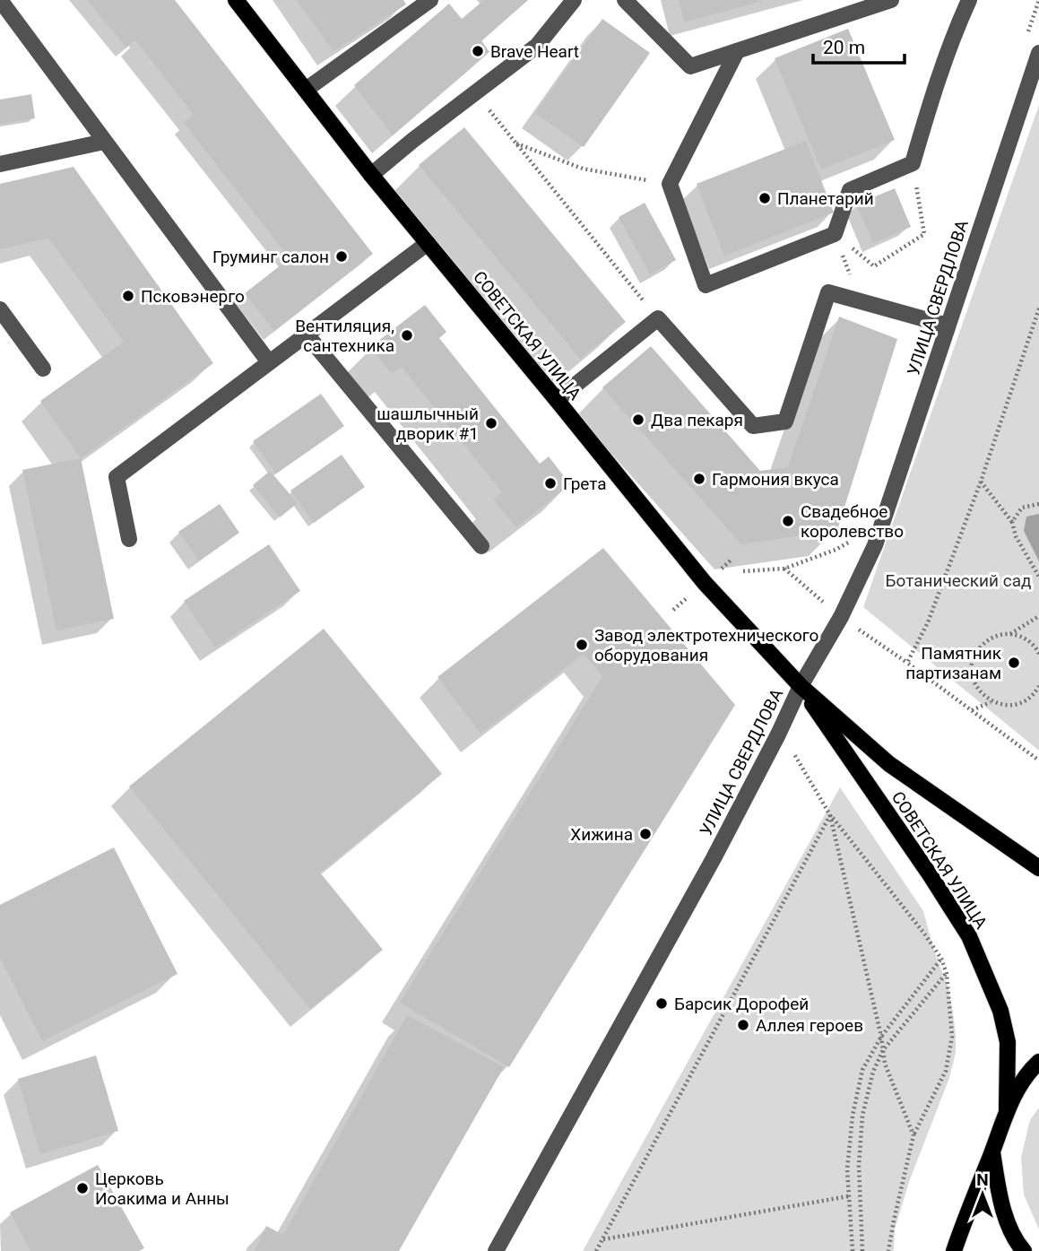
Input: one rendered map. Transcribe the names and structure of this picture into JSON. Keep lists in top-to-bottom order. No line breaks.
{"streets":{"main road":["СОВЕТСКАЯ УЛИЦА"],"street":["УЛИЦА СВЕРДЛОВА"]},"crossings":[["УЛИЦА СВЕРДЛОВА","СОВЕТСКАЯ УЛИЦА"]],"parks":["Ботанический сад"],"places":["Brave Heart","Планетарий","Груминг салон","Псковэнерго","Вентиляция, сантехника","Два пекаря","шашлычный дворик #1","Гармония вкуса","Грета","Свадебное королевство","Завод электротехнического оборудования","Памятник партизанам","Хижина","Барсик Дорофей","Аллея героев","Церковь Иоакима и Анны"],"scale_bar":"20 m","north":"top"}
